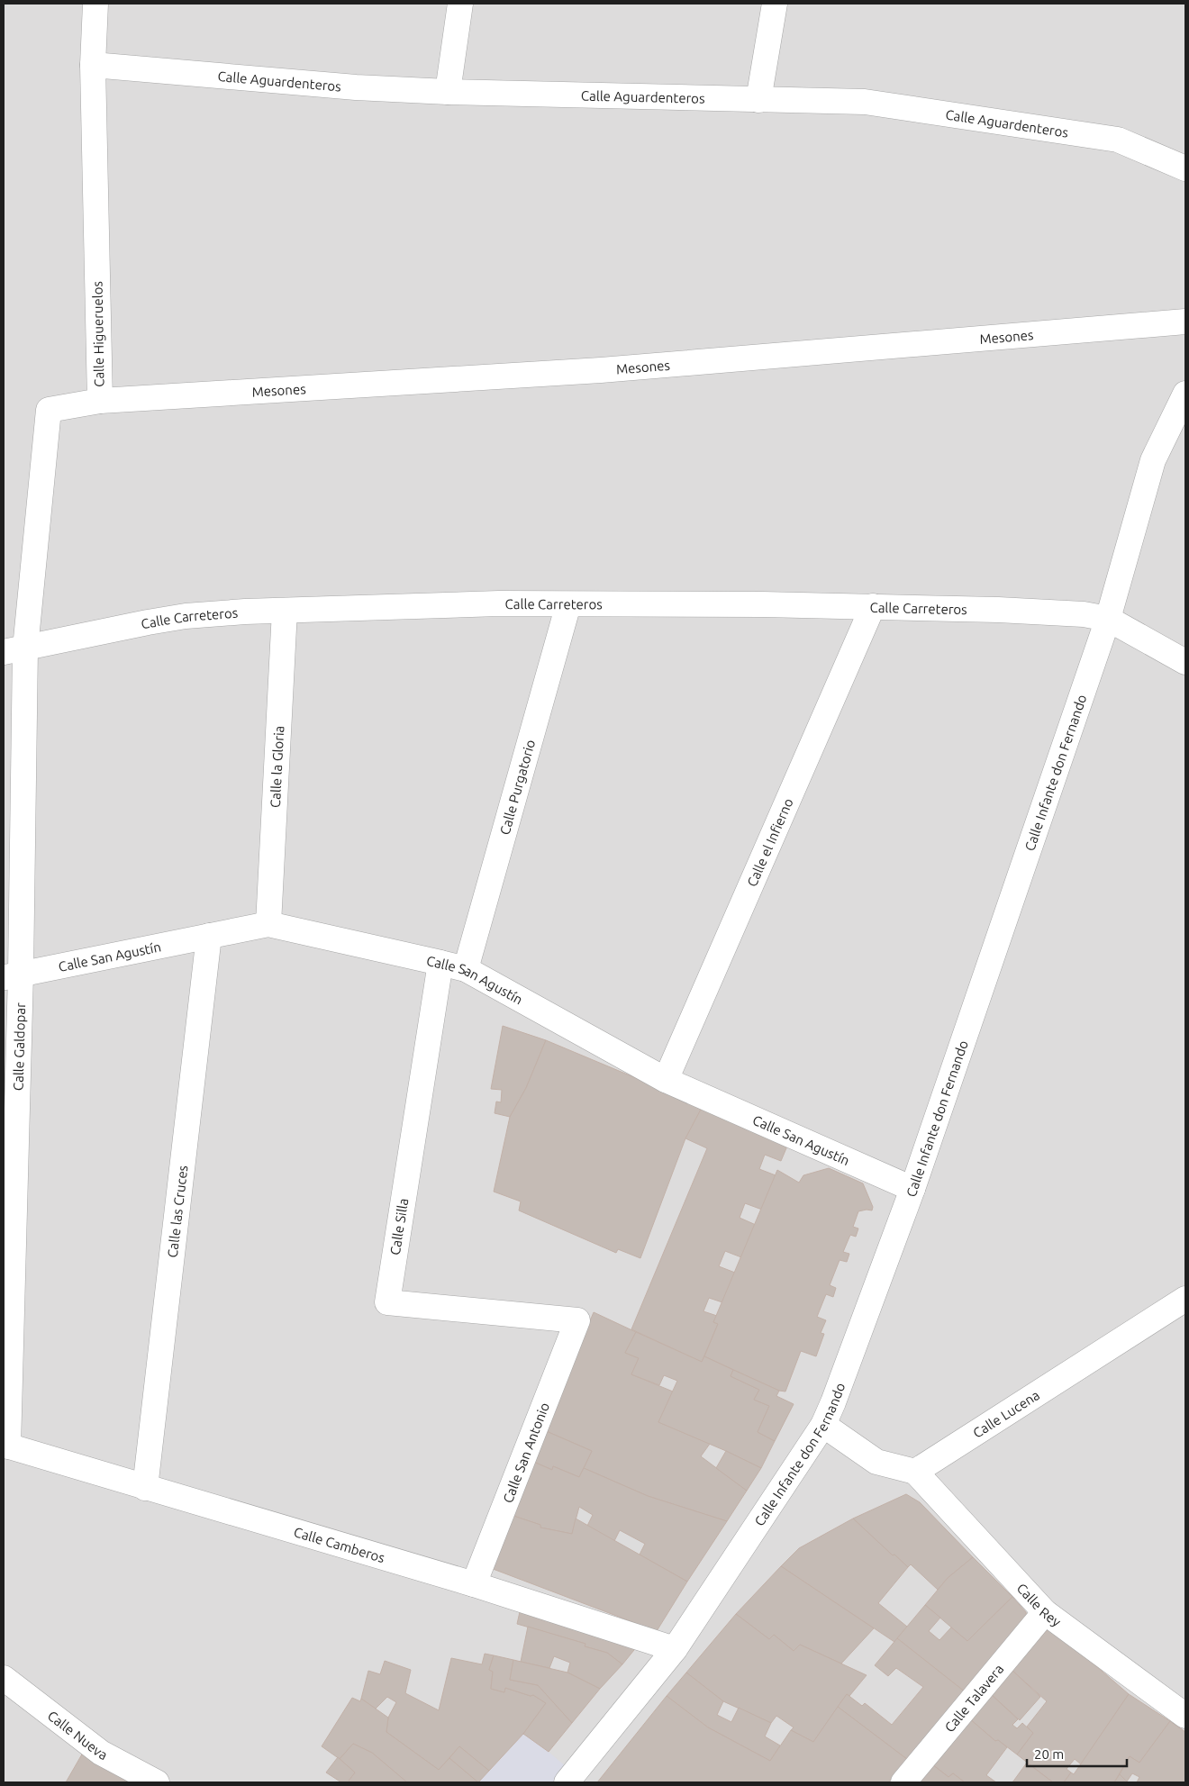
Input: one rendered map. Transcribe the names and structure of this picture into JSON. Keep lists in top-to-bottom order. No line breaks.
{"streets":{"street":["Calle Aguardenteros","Calle Higueruelos","Mesones","Calle Carreteros","Calle la Gloria","Calle Infante don Fernando","Calle Purgatorio","Calle el Infierno","Calle San Agustín","Calle Galdopar","Calle las Cruces","Calle Silla","Calle Lucena","Calle San Antonio","Calle Camberos","Calle Rey","Calle Talavera","Calle Nueva"]},"crossings":[["Calle Aguardenteros","Calle Higueruelos"],["Calle Higueruelos","Mesones"],["Calle Higueruelos","Calle Carreteros"],["Calle Higueruelos","Calle Galdopar"],["Calle Carreteros","Calle la Gloria"],["Calle Carreteros","Calle Infante don Fernando"],["Calle Carreteros","Calle Purgatorio"],["Calle Carreteros","Calle el Infierno"],["Calle Carreteros","Calle Galdopar"],["Calle la Gloria","Calle San Agustín"],["Calle Infante don Fernando","Calle San Agustín"],["Calle Infante don Fernando","Calle Camberos"],["Calle Purgatorio","Calle San Agustín"],["Calle el Infierno","Calle San Agustín"],["Calle San Agustín","Calle Galdopar"],["Calle San Agustín","Calle las Cruces"],["Calle San Agustín","Calle Silla"],["Calle Galdopar","Calle Camberos"],["Calle las Cruces","Calle Camberos"],["Calle Silla","Calle San Antonio"],["Calle Lucena","Calle Rey"],["Calle San Antonio","Calle Camberos"],["Calle Rey","Calle Talavera"]],"scale_bar":"20 m"}
